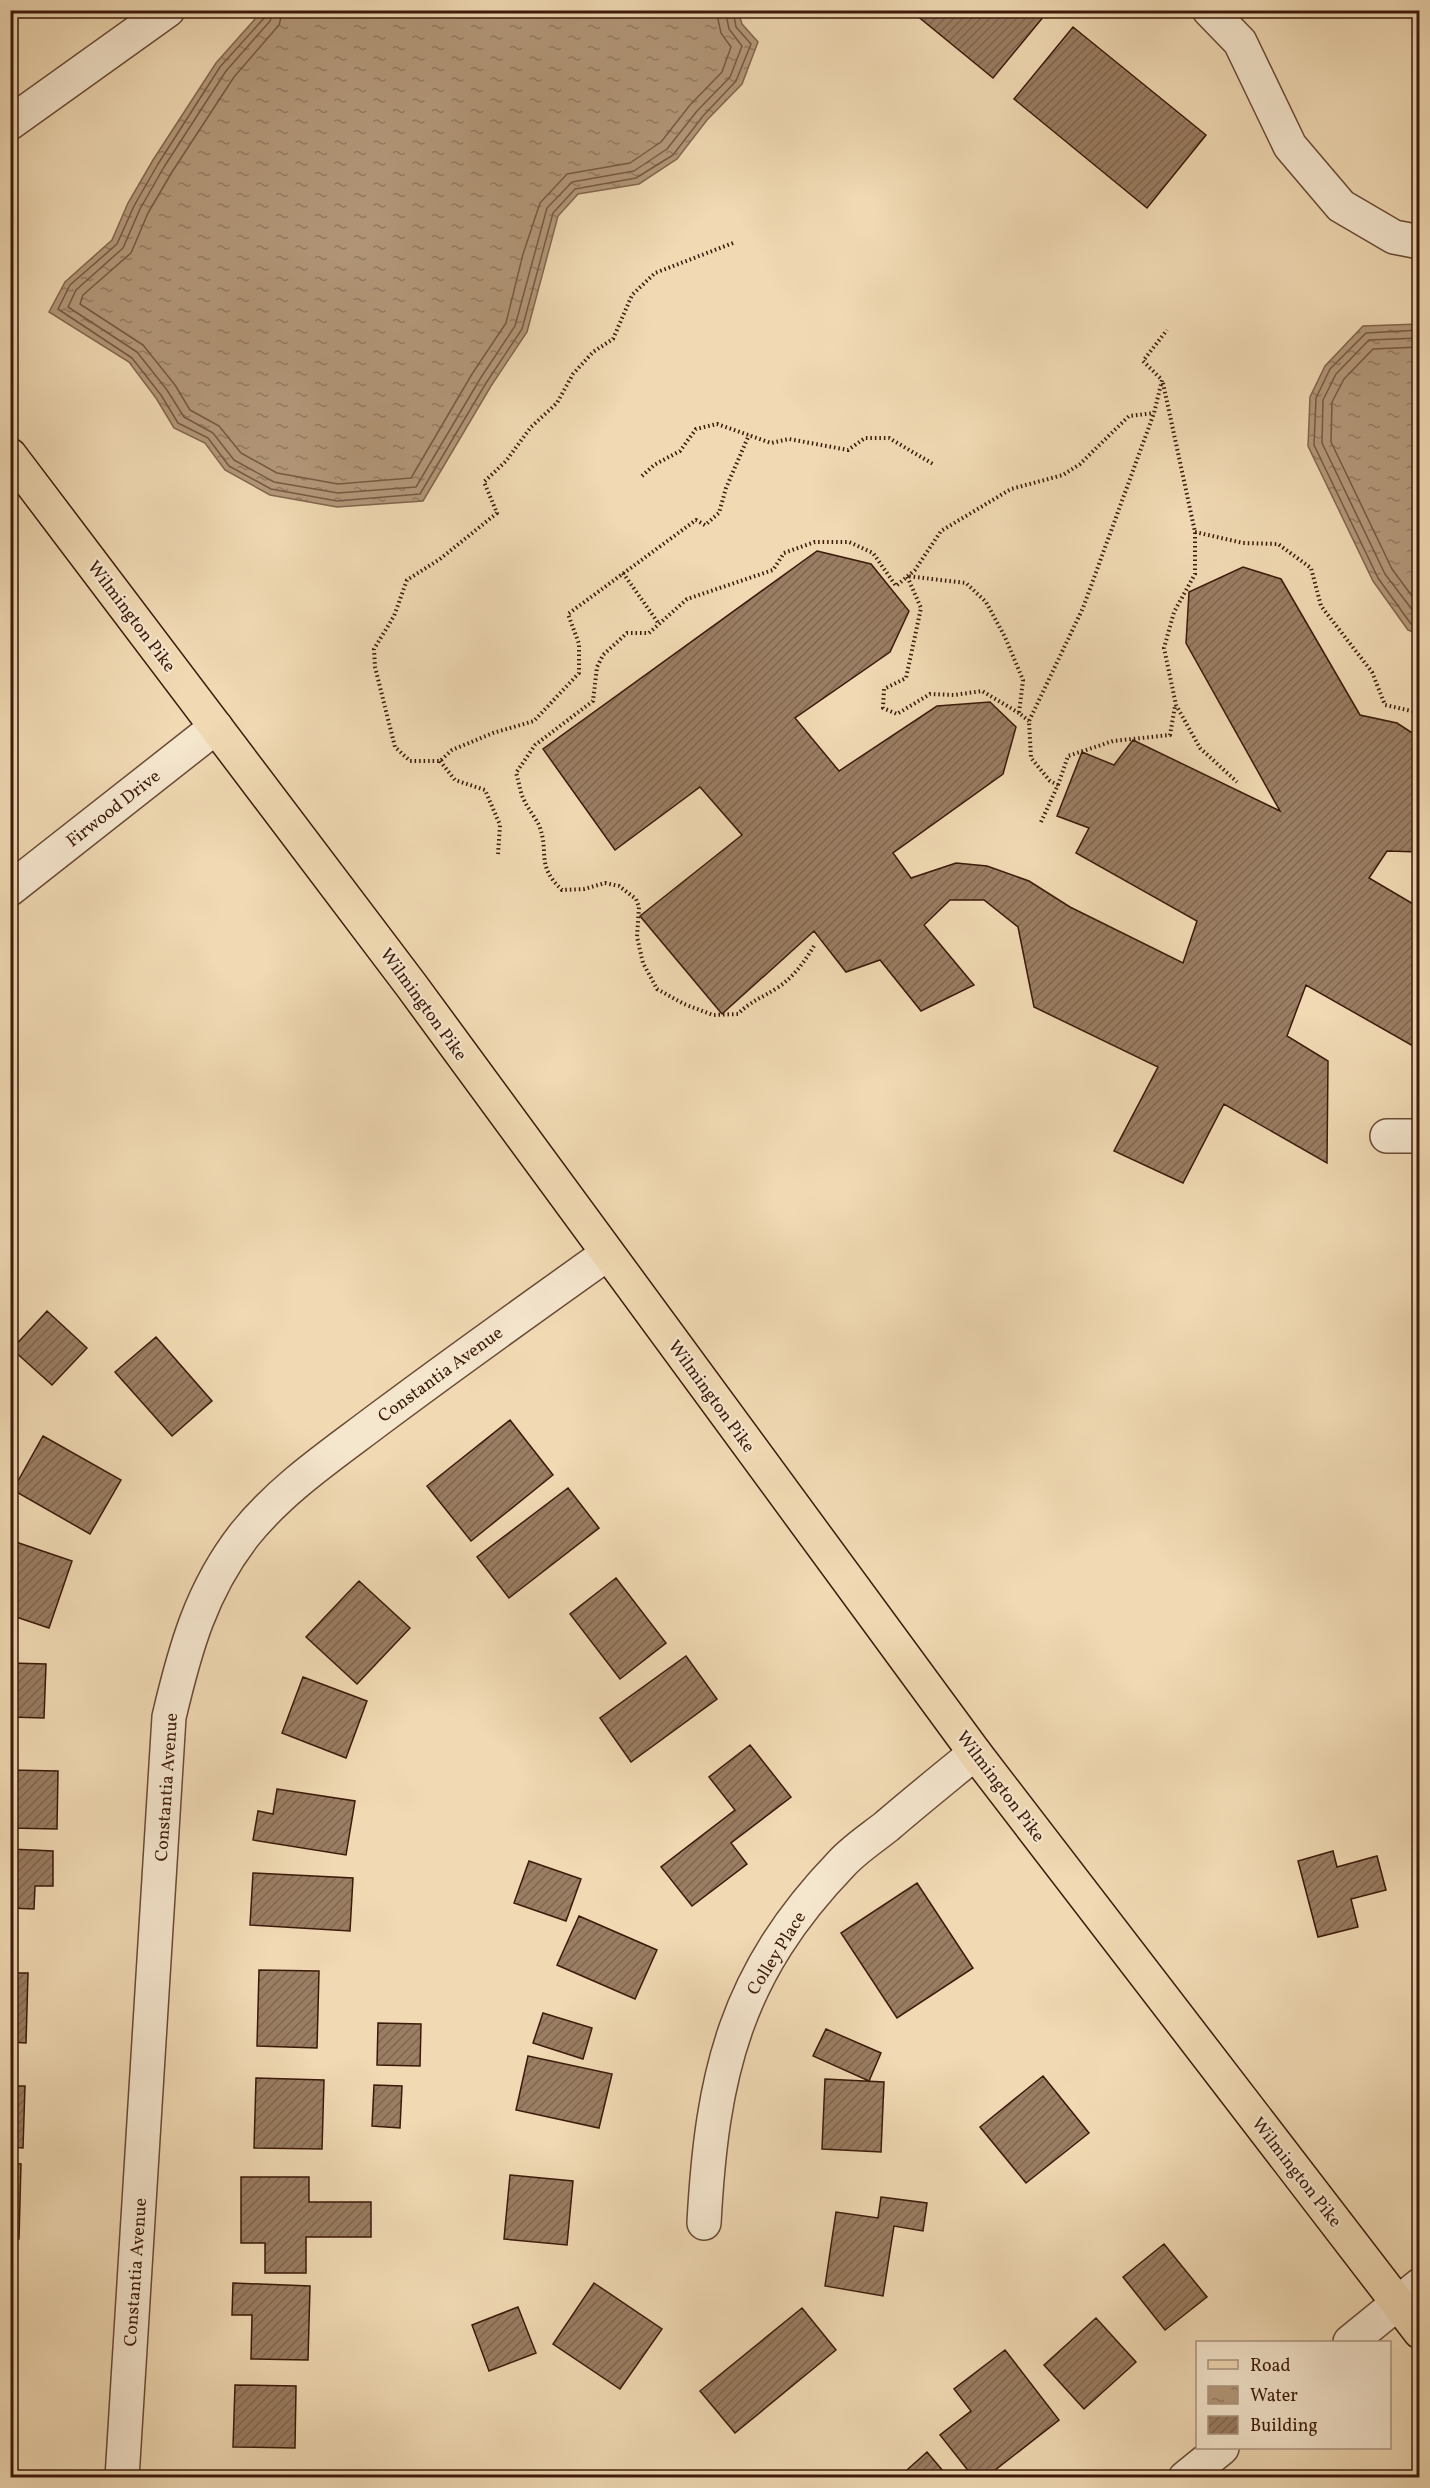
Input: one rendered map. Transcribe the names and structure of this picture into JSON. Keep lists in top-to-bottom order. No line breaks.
{"streets":{"main road":["Wilmington Pike"],"street":["Firwood Drive","Constantia Avenue","Colley Place"]},"crossings":[["Wilmington Pike","Firwood Drive"],["Wilmington Pike","Constantia Avenue"],["Wilmington Pike","Colley Place"]],"legend":["Road","Water","Building"]}
